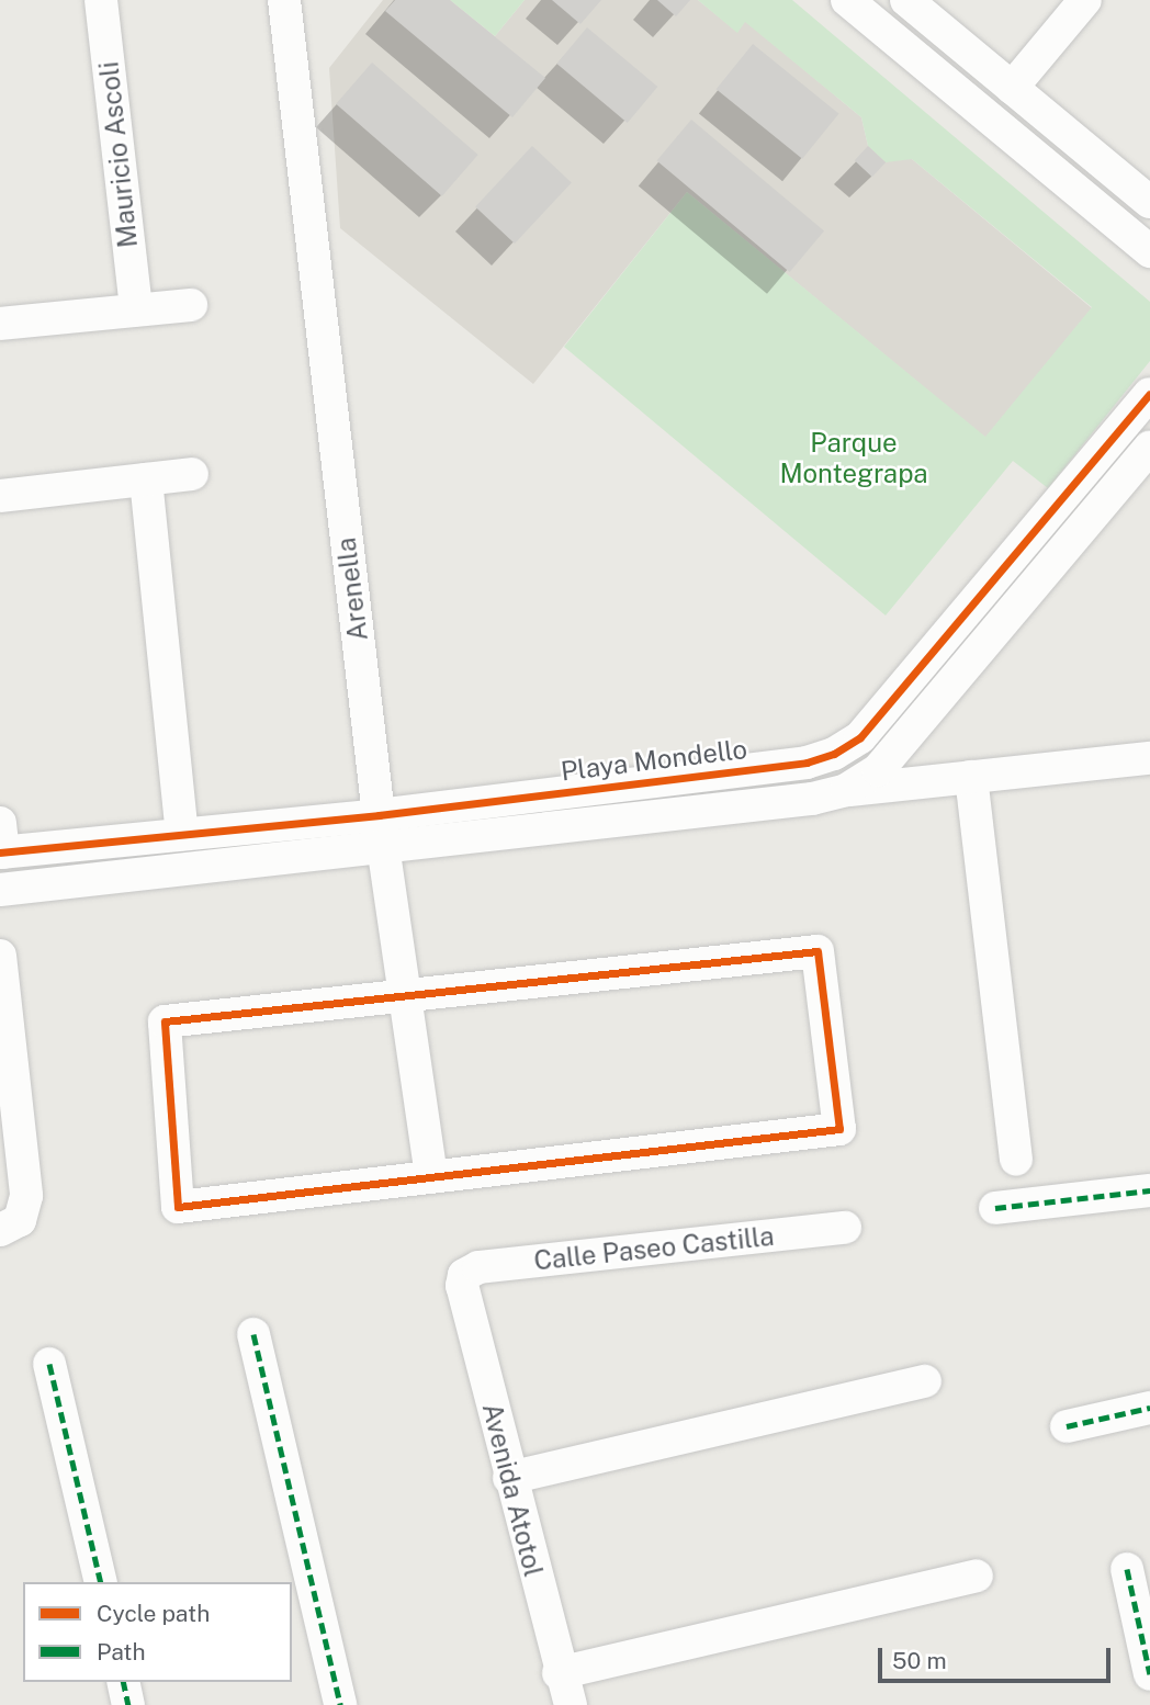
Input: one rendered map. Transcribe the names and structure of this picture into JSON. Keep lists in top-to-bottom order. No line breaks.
{"streets":{"street":["Mauricio Ascoli","Arenella","Playa Mondello","Calle Paseo Castilla","Avenida Atotol"]},"crossings":[["Arenella","Playa Mondello"],["Calle Paseo Castilla","Avenida Atotol"]],"parks":["Parque Montegrapa"],"legend":["Cycle path","Path"],"scale_bar":"50 m"}
